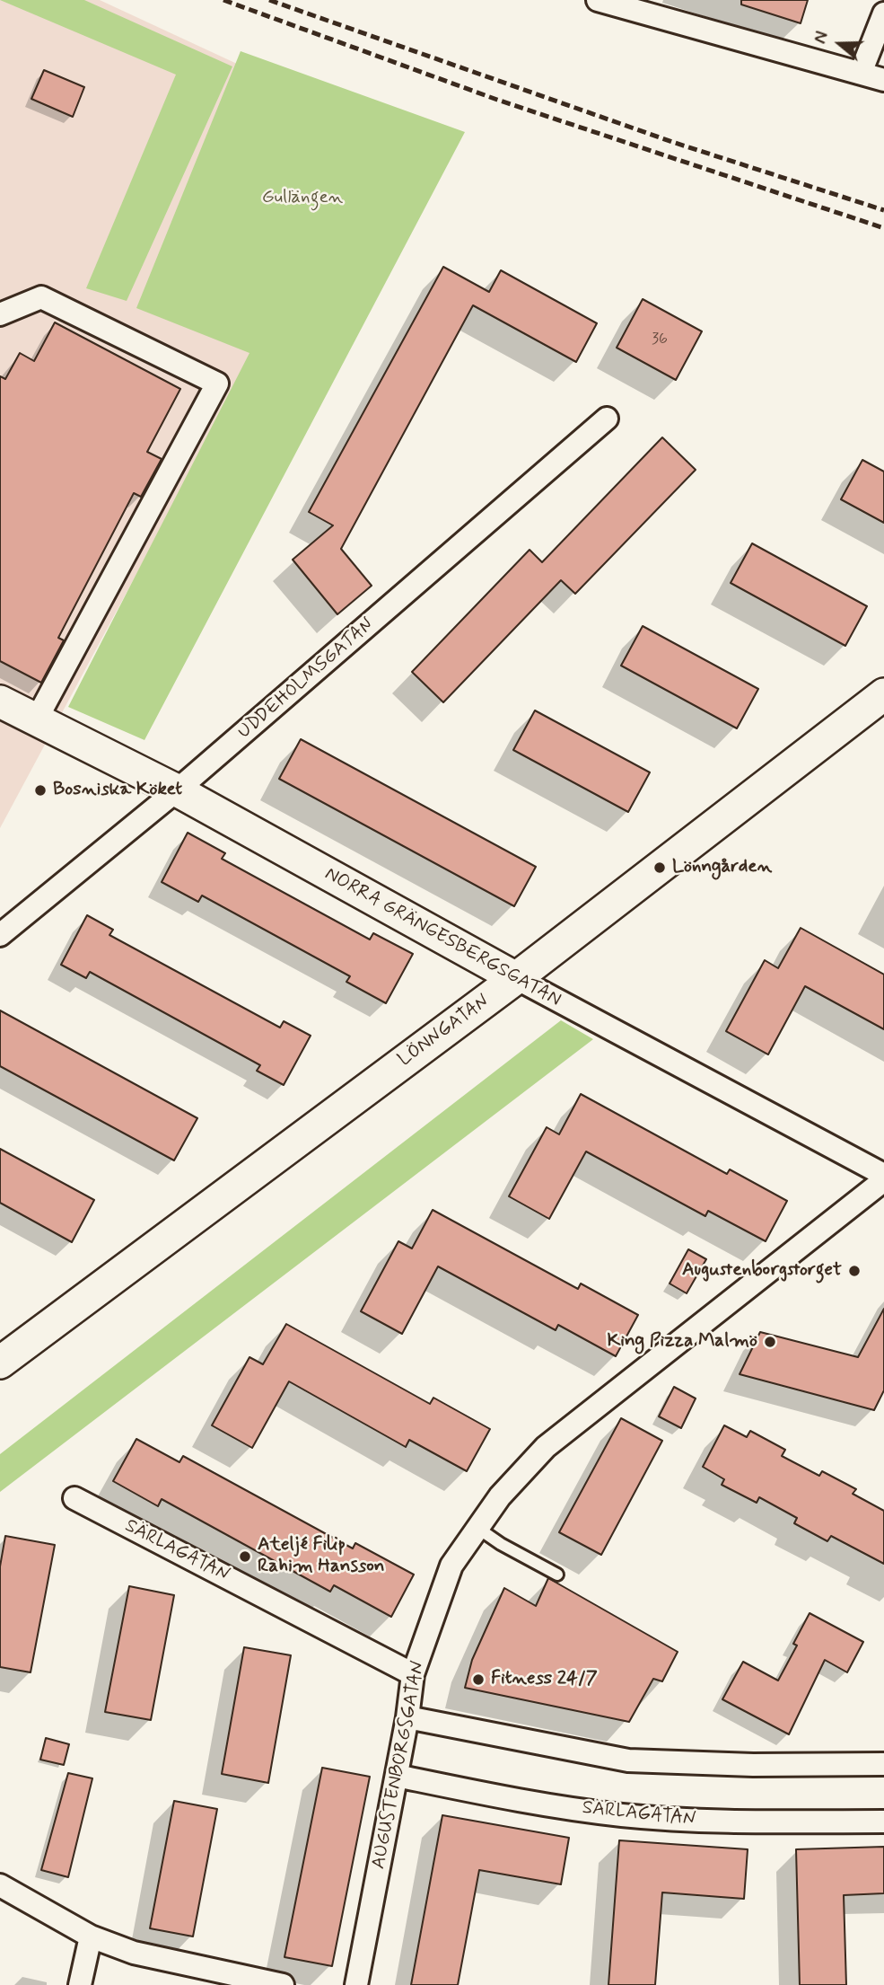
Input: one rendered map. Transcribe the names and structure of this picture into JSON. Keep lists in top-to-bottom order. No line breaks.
{"streets":{"street":["UDDEHOLMSGATAN","NORRA GRÄNGESBERGSGATAN","LÖNNGATAN","SÄRLAGATAN","AUGUSTENBORGSGATAN"]},"crossings":[["UDDEHOLMSGATAN","NORRA GRÄNGESBERGSGATAN"],["NORRA GRÄNGESBERGSGATAN","LÖNNGATAN"],["SÄRLAGATAN","AUGUSTENBORGSGATAN"]],"parks":["Gullängen"],"places":["Bosniska Köket","Lönngården","Augustenborgstorget","King Pizza Malmö","Ateljé Filip Rahim Hansson","Fitness 24/7"],"house_numbers":["36"],"north":"left"}
